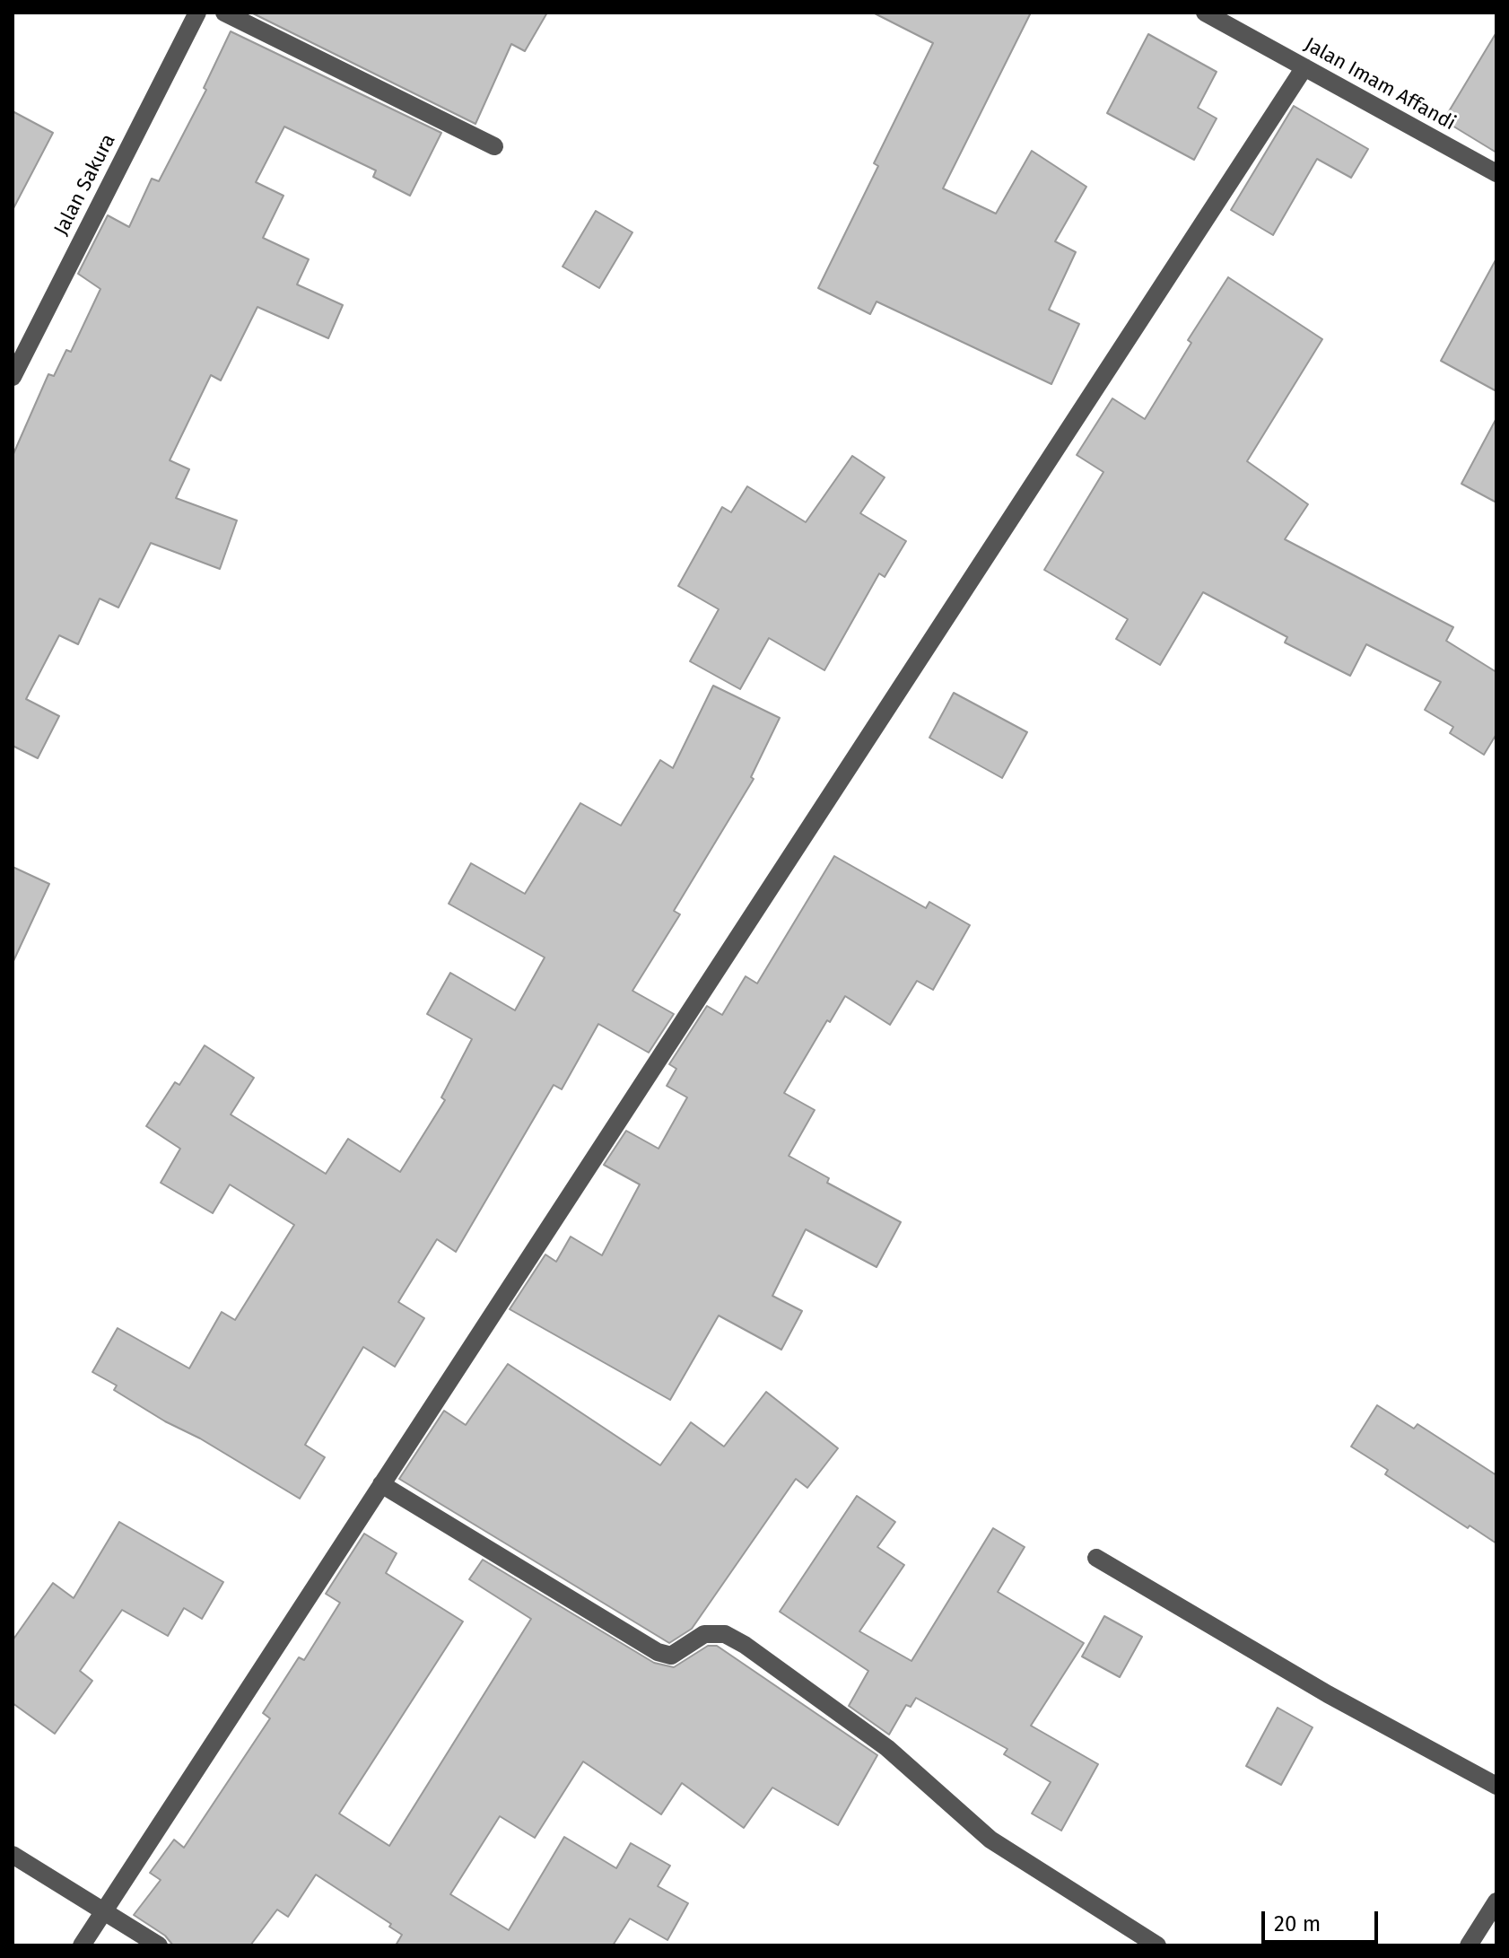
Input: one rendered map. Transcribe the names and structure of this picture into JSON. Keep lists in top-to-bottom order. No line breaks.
{"streets":{"street":["Jalan Imam Affandi","Jalan Sakura"]},"scale_bar":"20 m"}
